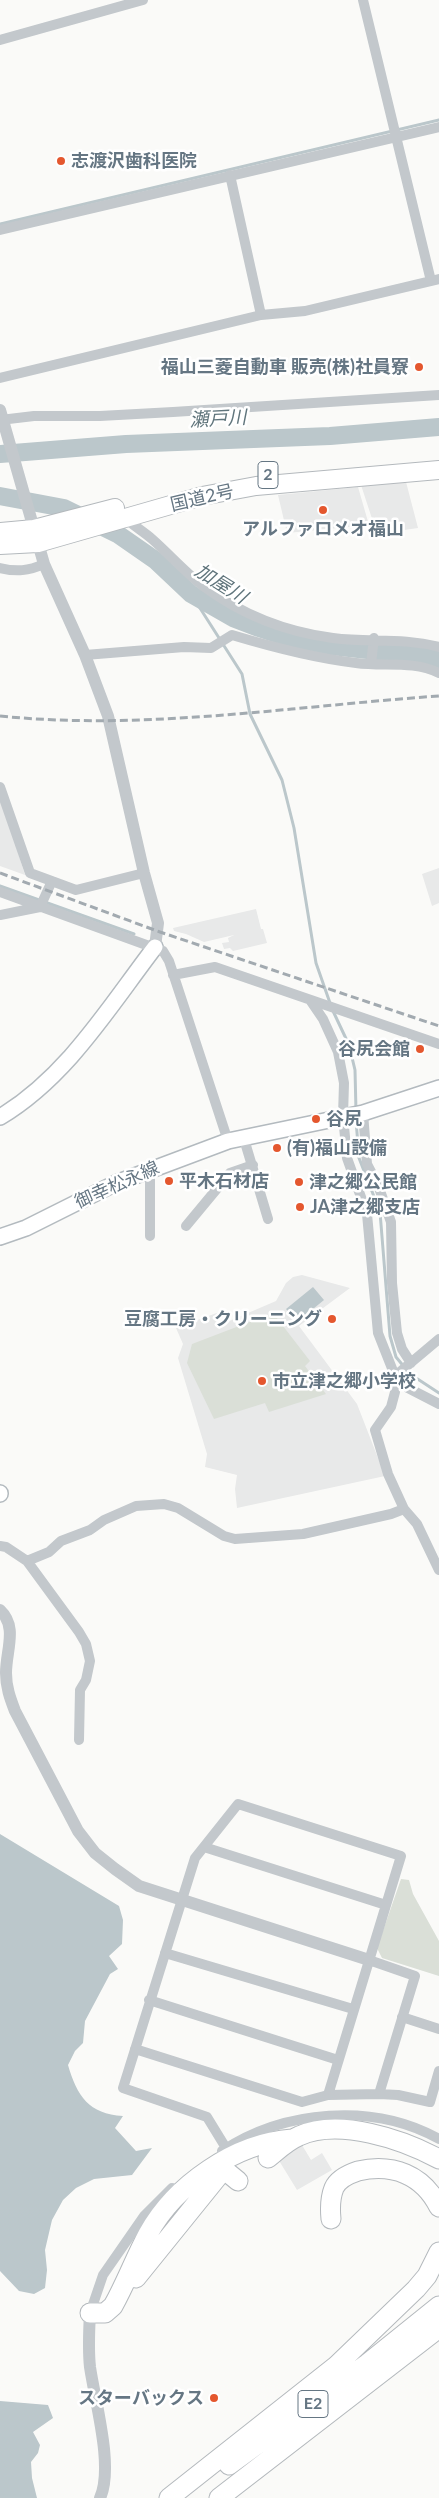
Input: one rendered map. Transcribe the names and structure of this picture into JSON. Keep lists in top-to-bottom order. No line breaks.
{"streets":{"highway":["2","国道2号","E2"],"main road":["御幸松永線"]},"water":["瀬戸川","加屋川"],"places":["志渡沢歯科医院","福山三菱自動車 販売(株)社員寮","アルファロメオ福山","谷尻会館","谷尻","(有)福山設備","平木石材店","津之郷公民館","JA津之郷支店","豆腐工房・クリーニング","市立津之郷小学校","スターバックス"]}
